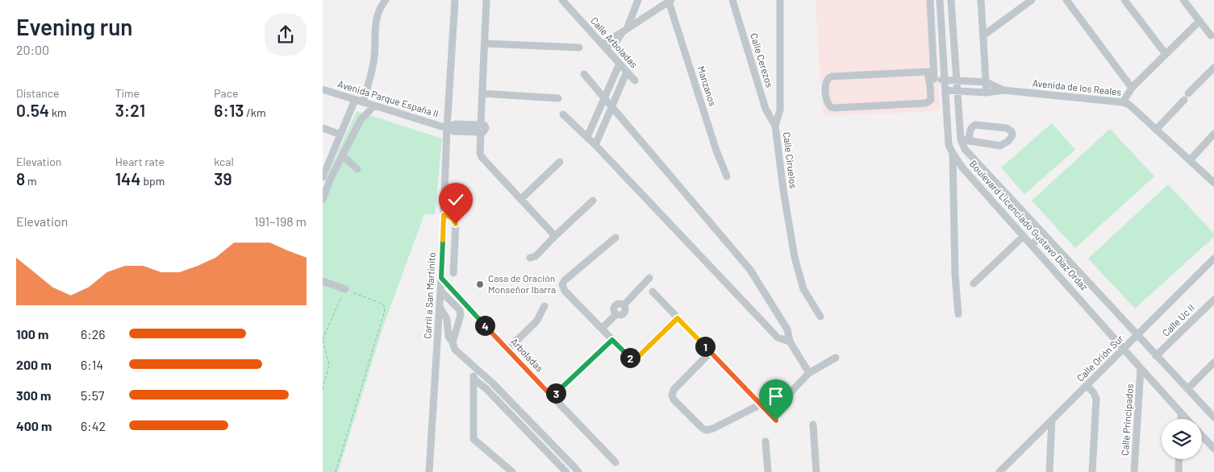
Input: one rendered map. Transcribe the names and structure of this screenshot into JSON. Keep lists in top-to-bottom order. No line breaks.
{"streets":{"street":["Calle Arboladas","Calle Cerezos","Manzanos","Avenida de los Reales","Avenida Parque España II","Calle Ciruelos","Boulevard Licenciado Gustavo Díaz Ordaz","Carril a San Martinito","Calle Uc II","Arboladas","Calle Orión Sur","Calle Principados"]},"crossings":[["Calle Cerezos","Calle Ciruelos"],["Avenida de los Reales","Boulevard Licenciado Gustavo Díaz Ordaz"],["Avenida Parque España II","Carril a San Martinito"],["Boulevard Licenciado Gustavo Díaz Ordaz","Calle Uc II"],["Boulevard Licenciado Gustavo Díaz Ordaz","Calle Orión Sur"],["Boulevard Licenciado Gustavo Díaz Ordaz","Calle Principados"],["Carril a San Martinito","Arboladas"]],"places":["Casa de Oración Monseñor Ibarra"],"page":{"heading":["Evening run","20:00"],"stats":[["Distance","0.54 km"],["Time","3:21"],["Pace","6:13 /km"],["Elevation","8 m"],["Heart rate","144 bpm"],["kcal","39"]],"chart":["Elevation","191–198 m"],"pins":["4","1","2","3"],"list":[{"name":"100 m","note":"6:26"},{"name":"200 m","note":"6:14"},{"name":"300 m","note":"5:57"},{"name":"400 m","note":"6:42"}]}}
